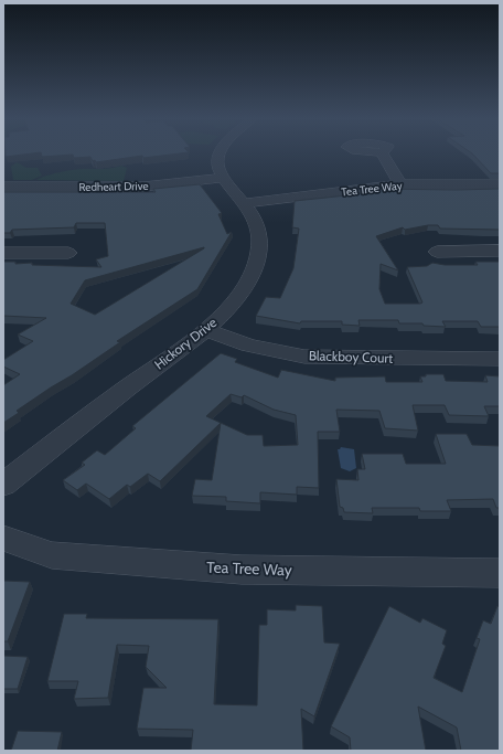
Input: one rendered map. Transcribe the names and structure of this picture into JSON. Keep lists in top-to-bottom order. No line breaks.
{"streets":{"street":["Redheart Drive","Tea Tree Way","Hickory Drive","Blackboy Court"]},"crossings":[["Redheart Drive","Hickory Drive"],["Tea Tree Way","Hickory Drive"],["Hickory Drive","Blackboy Court"]]}
